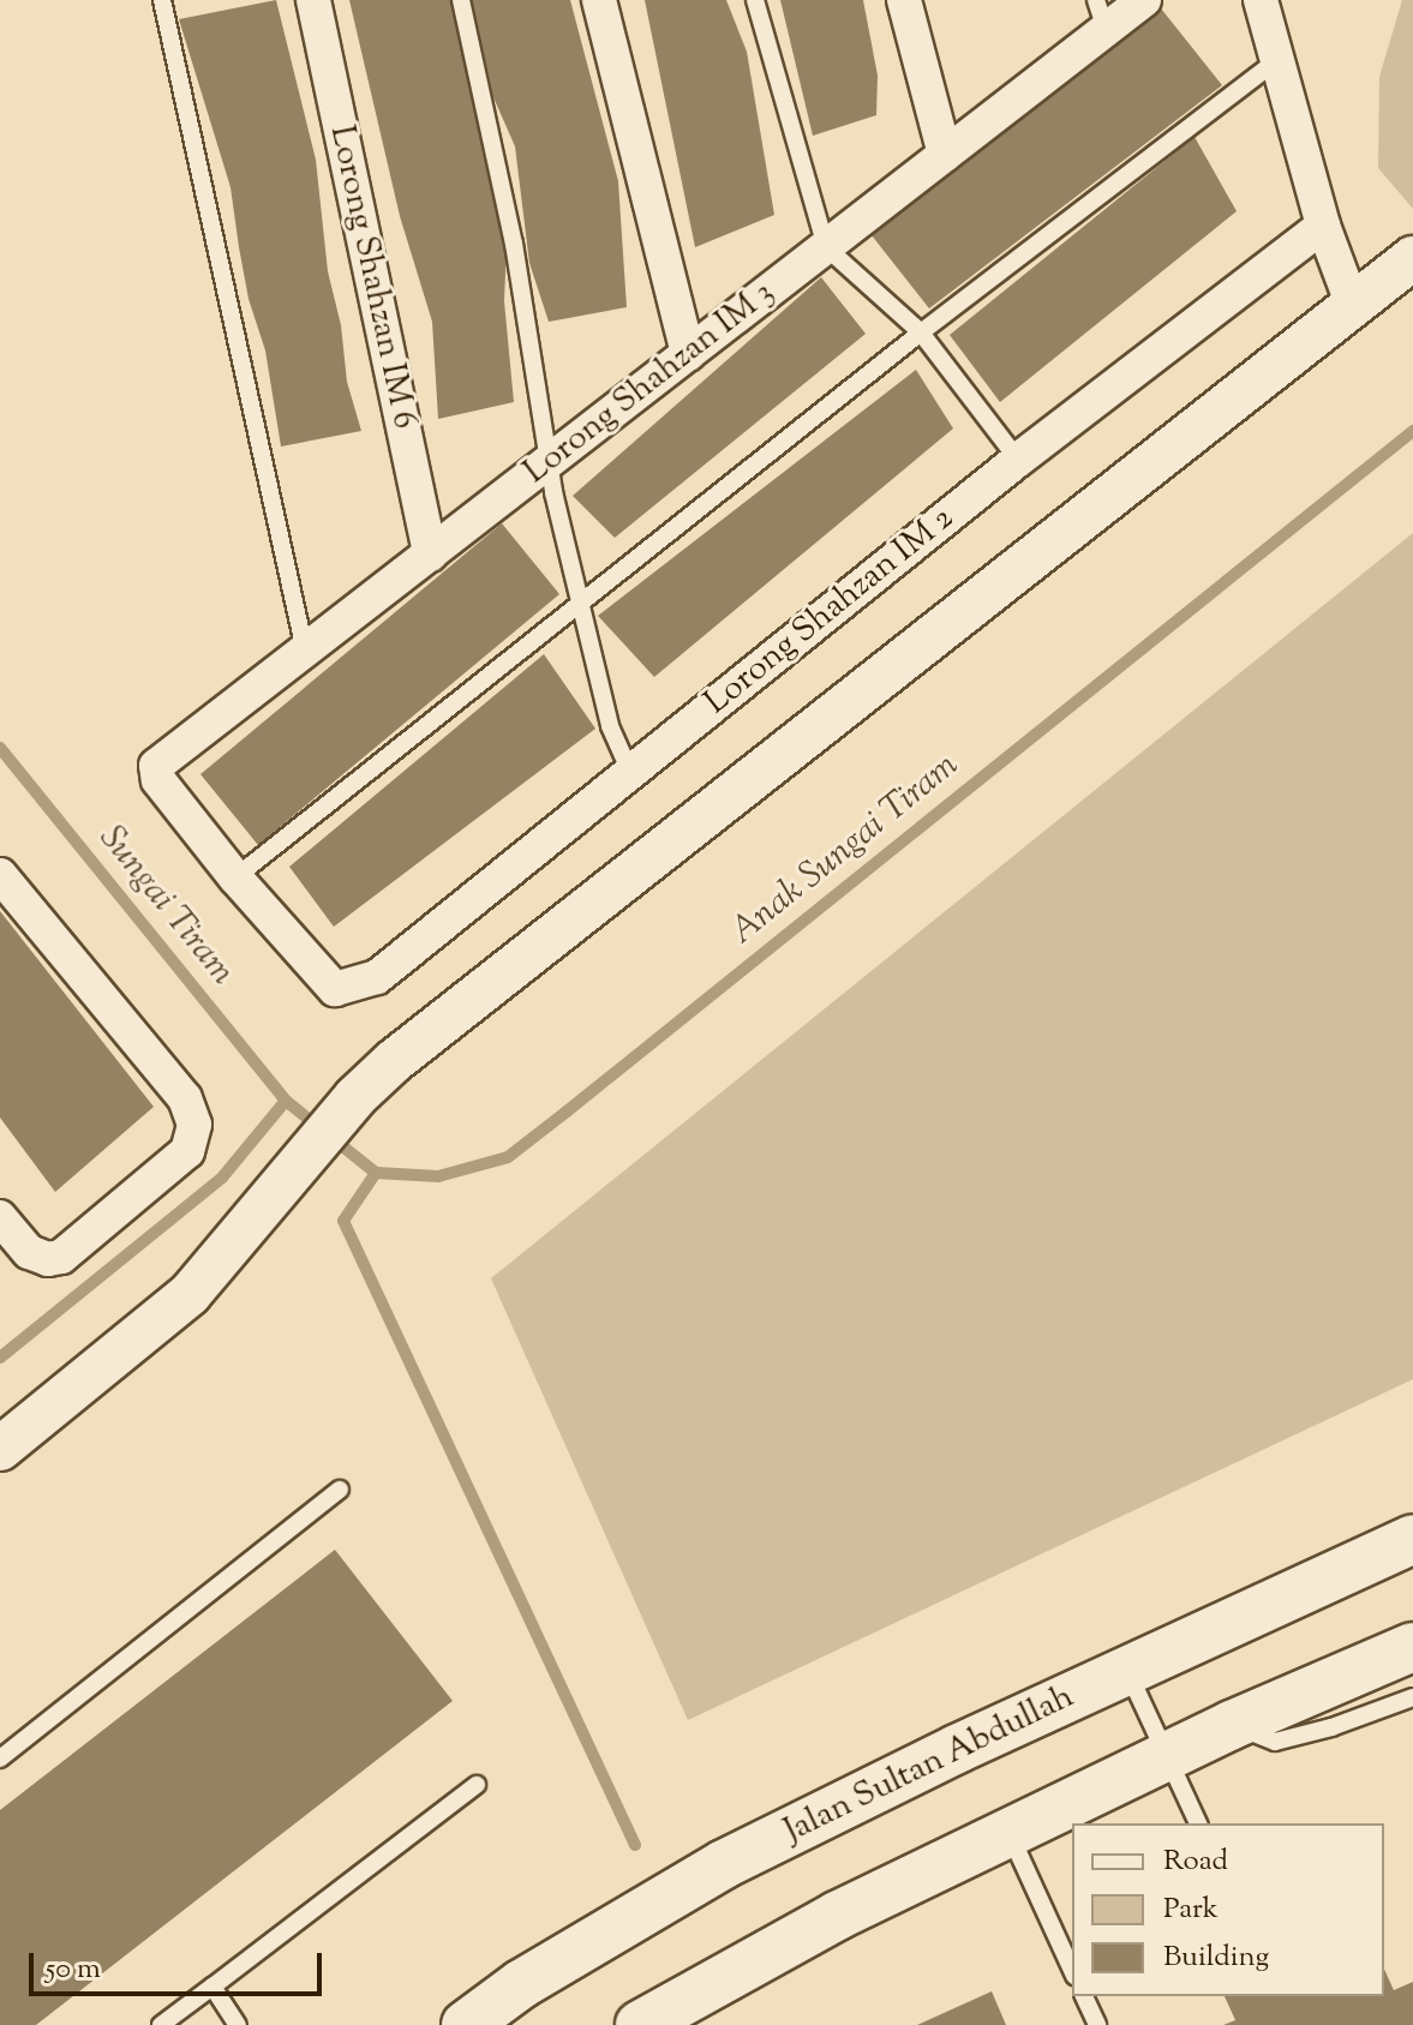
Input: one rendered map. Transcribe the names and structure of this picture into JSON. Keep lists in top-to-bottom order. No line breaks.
{"streets":{"main road":["Jalan Sultan Abdullah"],"street":["Lorong Shahzan IM 6","Lorong Shahzan IM 3","Lorong Shahzan IM 2"]},"crossings":[["Lorong Shahzan IM 6","Lorong Shahzan IM 3"],["Lorong Shahzan IM 3","Lorong Shahzan IM 2"]],"water":["Anak Sungai Tiram","Sungai Tiram"],"legend":["Road","Park","Building"],"scale_bar":"50 m"}
